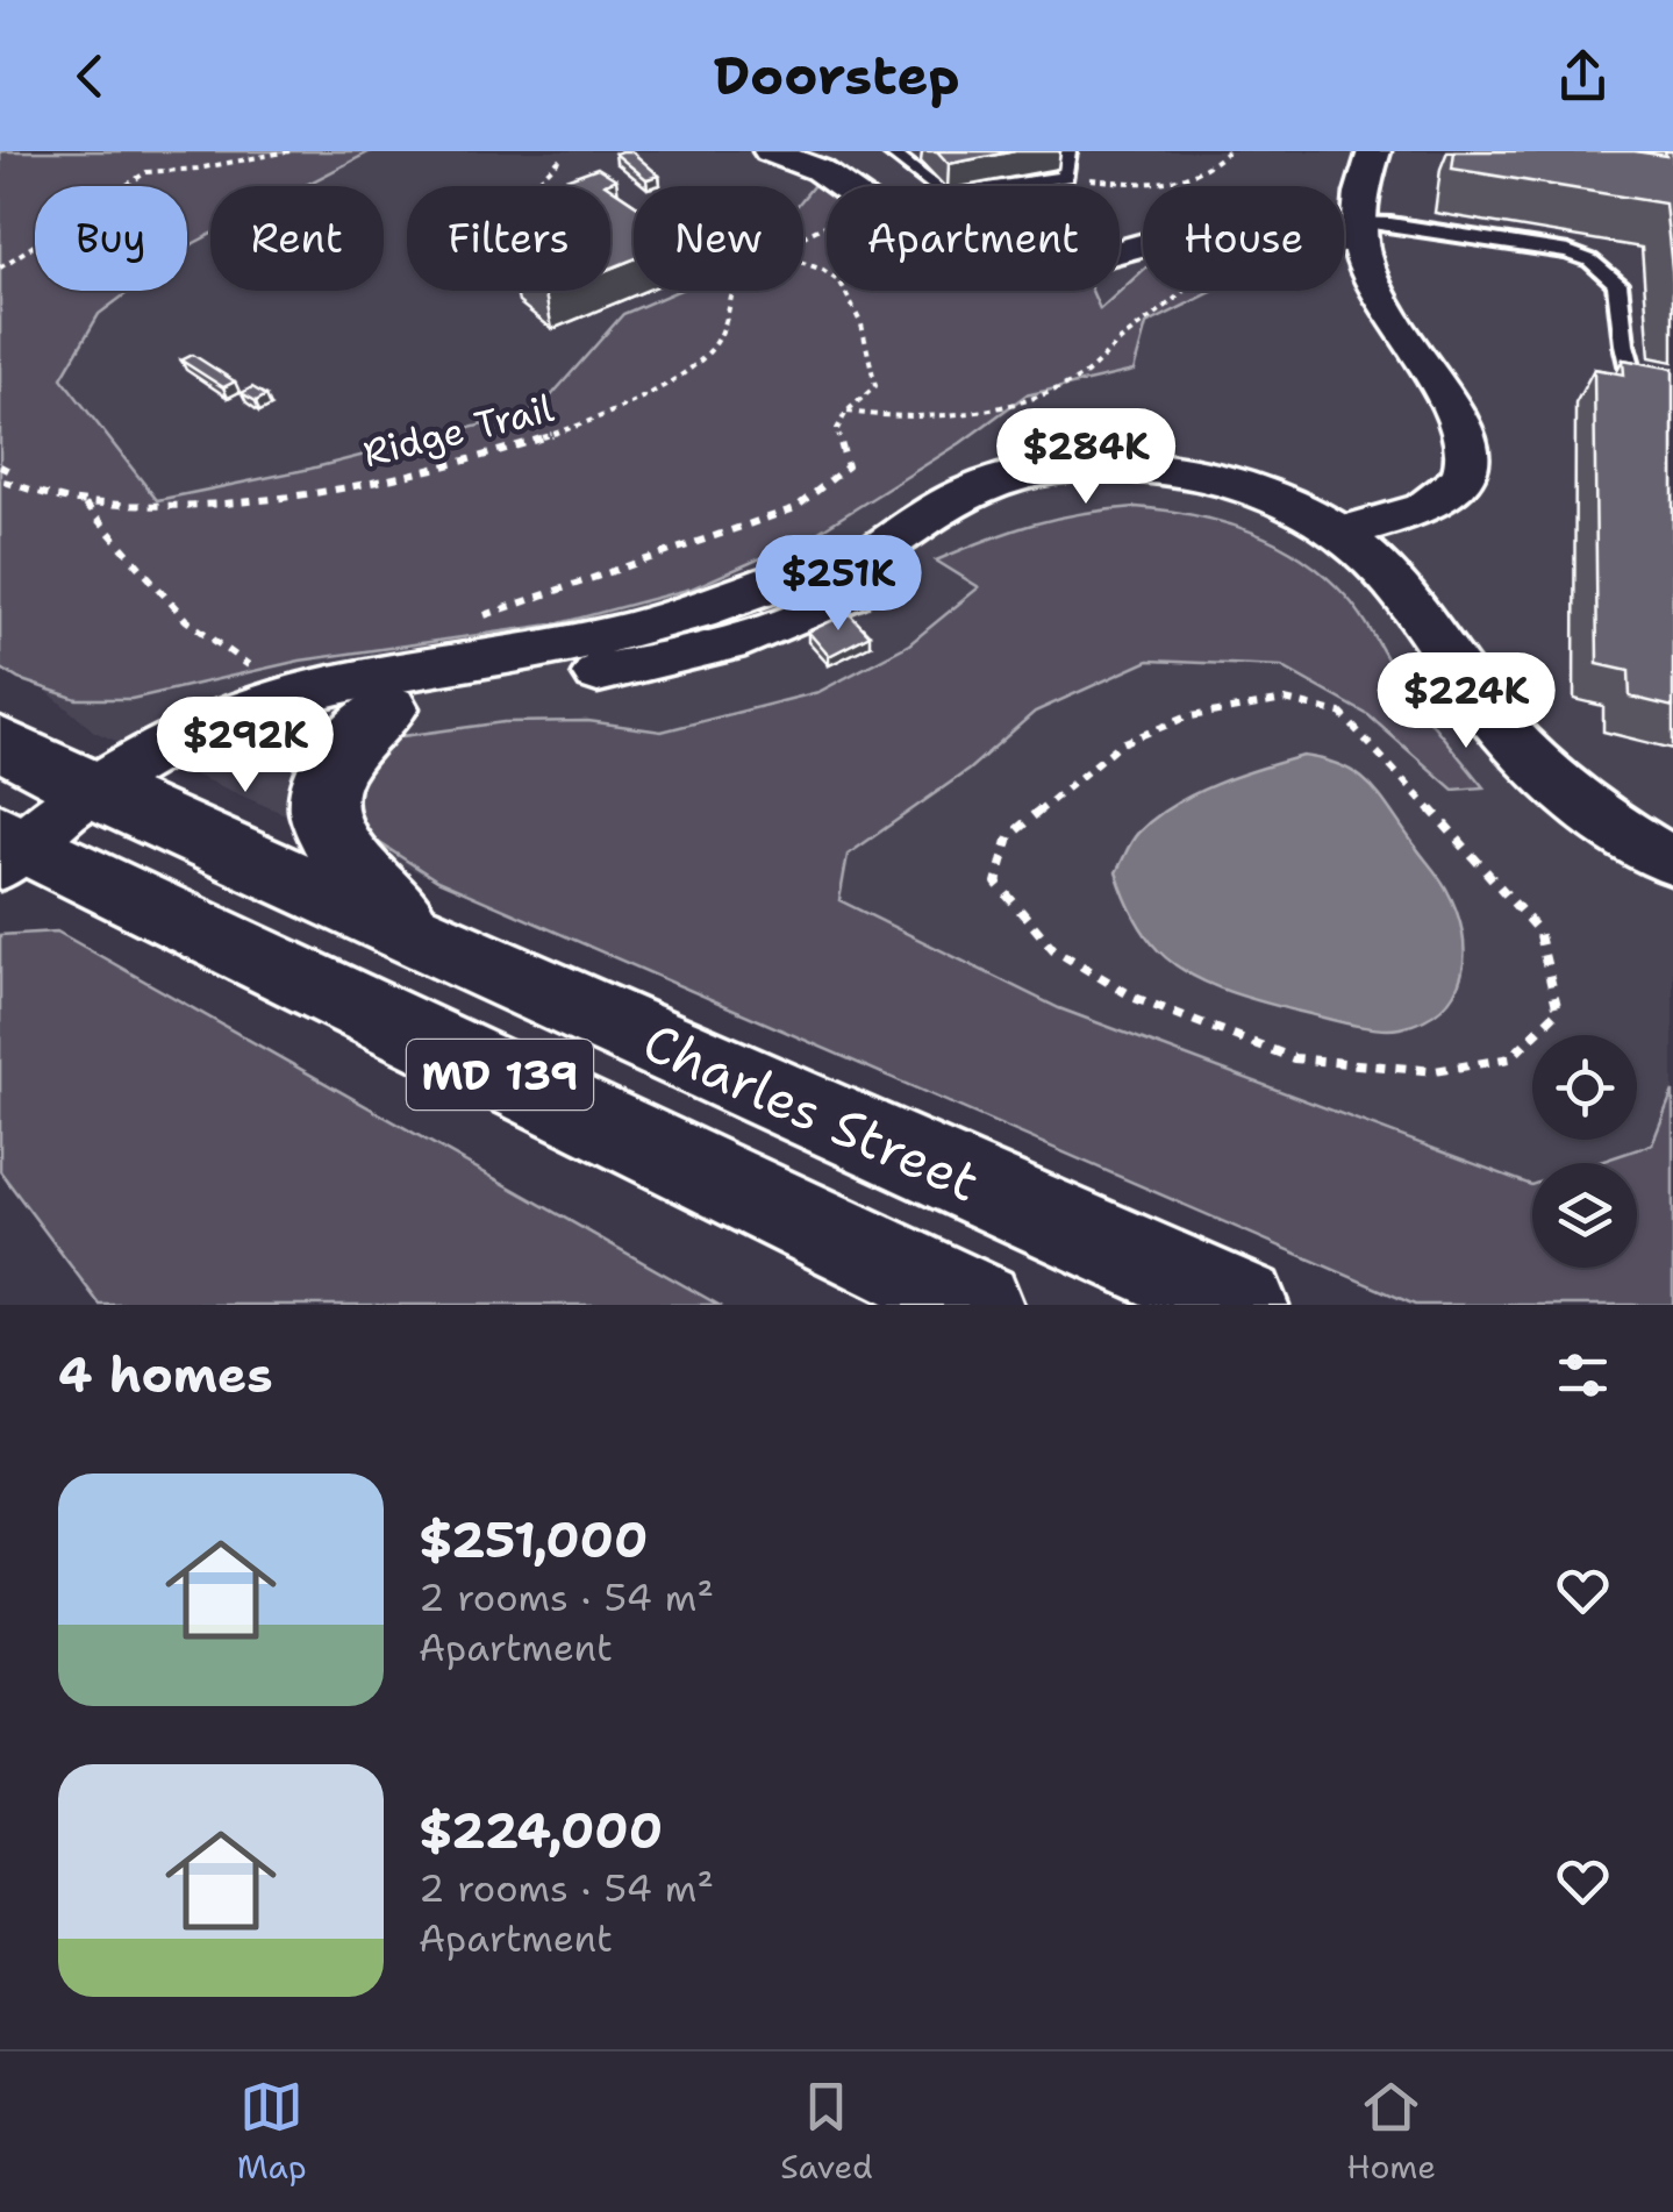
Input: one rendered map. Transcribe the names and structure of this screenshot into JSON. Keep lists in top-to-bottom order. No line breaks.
{"streets":{"main road":["MD 139","Charles Street"],"path":["Ridge Trail"]},"page":{"header":"Doorstep","chip":["Buy","Rent","Filters","New","Apartment","House"],"price":["$284K","$251K","$224K","$292K"],"heading":"4 homes","list":[{"name":"$251,000","note":"2 rooms · 54 m² · Apartment"},{"name":"$224,000","note":"2 rooms · 54 m² · Apartment"}],"tabs":["Map","Saved","Home"]}}
